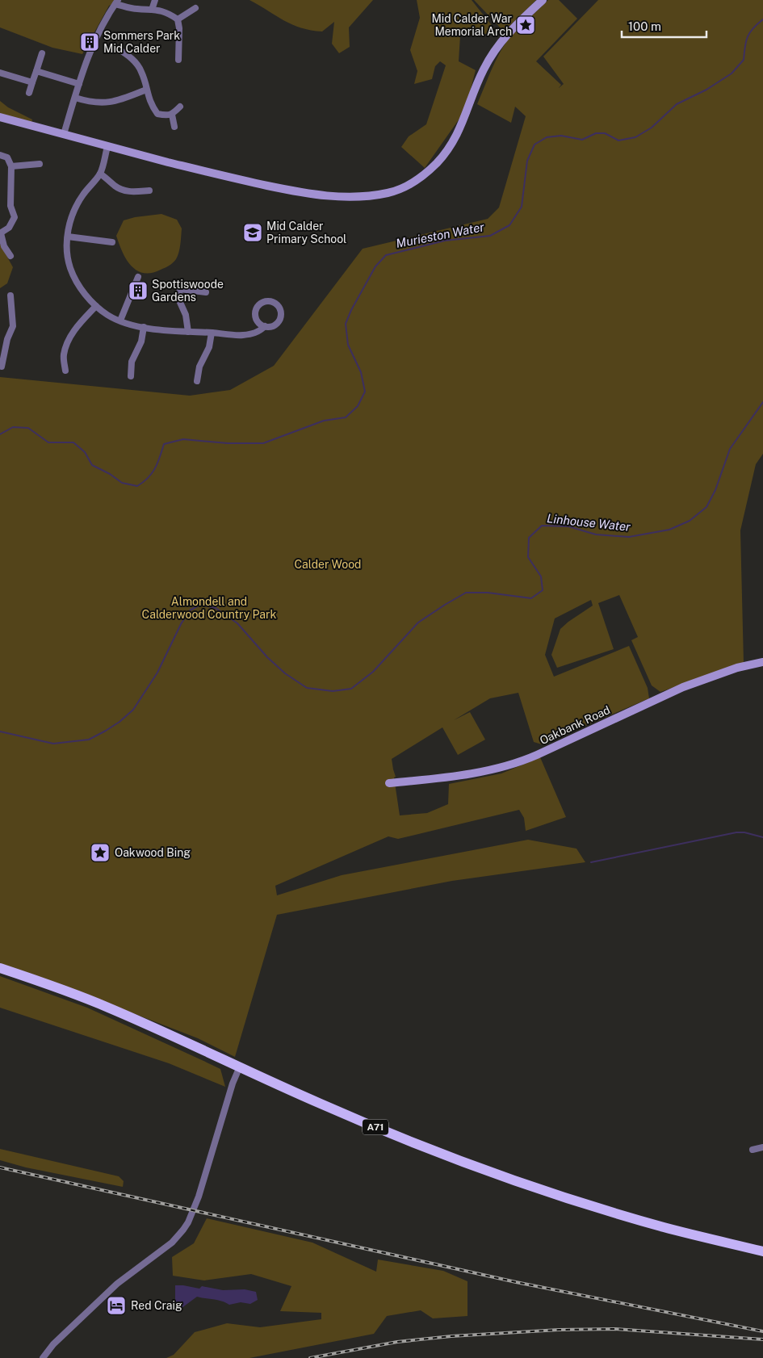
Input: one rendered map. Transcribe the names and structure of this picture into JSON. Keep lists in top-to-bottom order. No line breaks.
{"streets":{"main road":["A71"],"street":["Oakbank Road"]},"water":["Murieston Water","Linhouse Water"],"parks":["Calder Wood","Almondell and Calderwood Country Park"],"places":{"place":["Mid Calder War Memorial Arch","Oakwood Bing"],"building":["Sommers Park Mid Calder","Spottiswoode Gardens"],"school or university":["Mid Calder Primary School"],"hotel":["Red Craig"]},"scale_bar":"100 m"}
